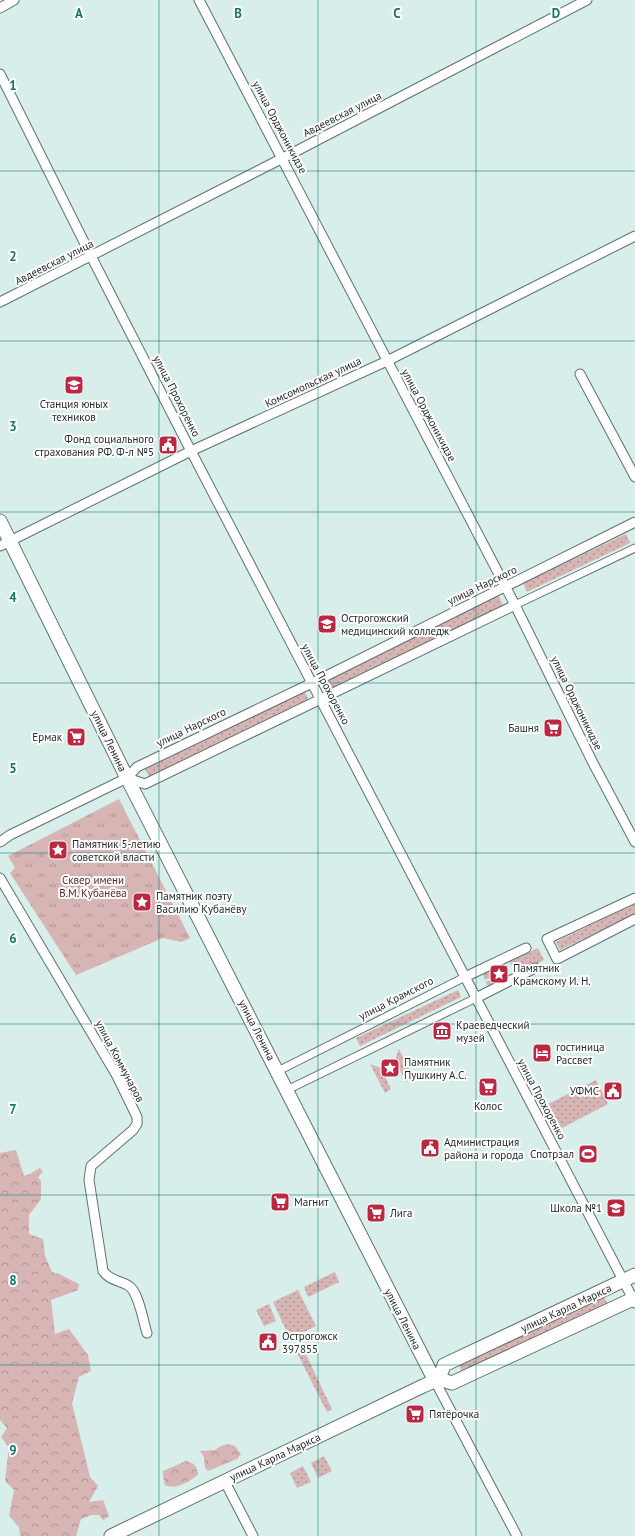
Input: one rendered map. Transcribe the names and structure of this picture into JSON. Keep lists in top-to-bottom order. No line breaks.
{"streets":{"main road":["улица Ленина","улица Карла Маркса"],"street":["Авдеевская улица","улица Орджоникидзе","Комсомольская улица","улица Прохоренко","улица Нарского","улица Крамского","улица Коммунаров"]},"crossings":[["Авдеевская улица","улица Орджоникидзе"],["Авдеевская улица","улица Прохоренко"],["улица Орджоникидзе","Комсомольская улица"],["улица Орджоникидзе","улица Нарского"],["Комсомольская улица","улица Прохоренко"],["Комсомольская улица","улица Ленина"],["улица Прохоренко","улица Нарского"],["улица Прохоренко","улица Крамского"],["улица Прохоренко","улица Карла Маркса"],["улица Нарского","улица Ленина"],["улица Ленина","улица Крамского"],["улица Ленина","улица Карла Маркса"]],"parks":["Сквер имени В.М. Кубанёва"],"places":{"school or university":["Станция юных техников","Острогожский медицинский колледж","Школа №1"],"public building":["Фонд социального страхования РФ. Ф-л №5","УФМС","Администрация района и города","Острогожск 397855"],"supermarket":["Башня","Ермак","Колос","Магнит","Лига","Пятёрочка"],"place":["Памятник 5-летию советской власти","Памятник поэту Василию Кубанёву","Памятник Крамскому И. Н.","Памятник Пушкину А.С."],"museum":["Краеведческий музей"],"hotel":["гостиница Рассвет"],"sports":["Спотрзал"]},"grid":{"columns":["A","B","C","D"],"rows":["1","2","3","4","5","6","7","8","9"]}}
